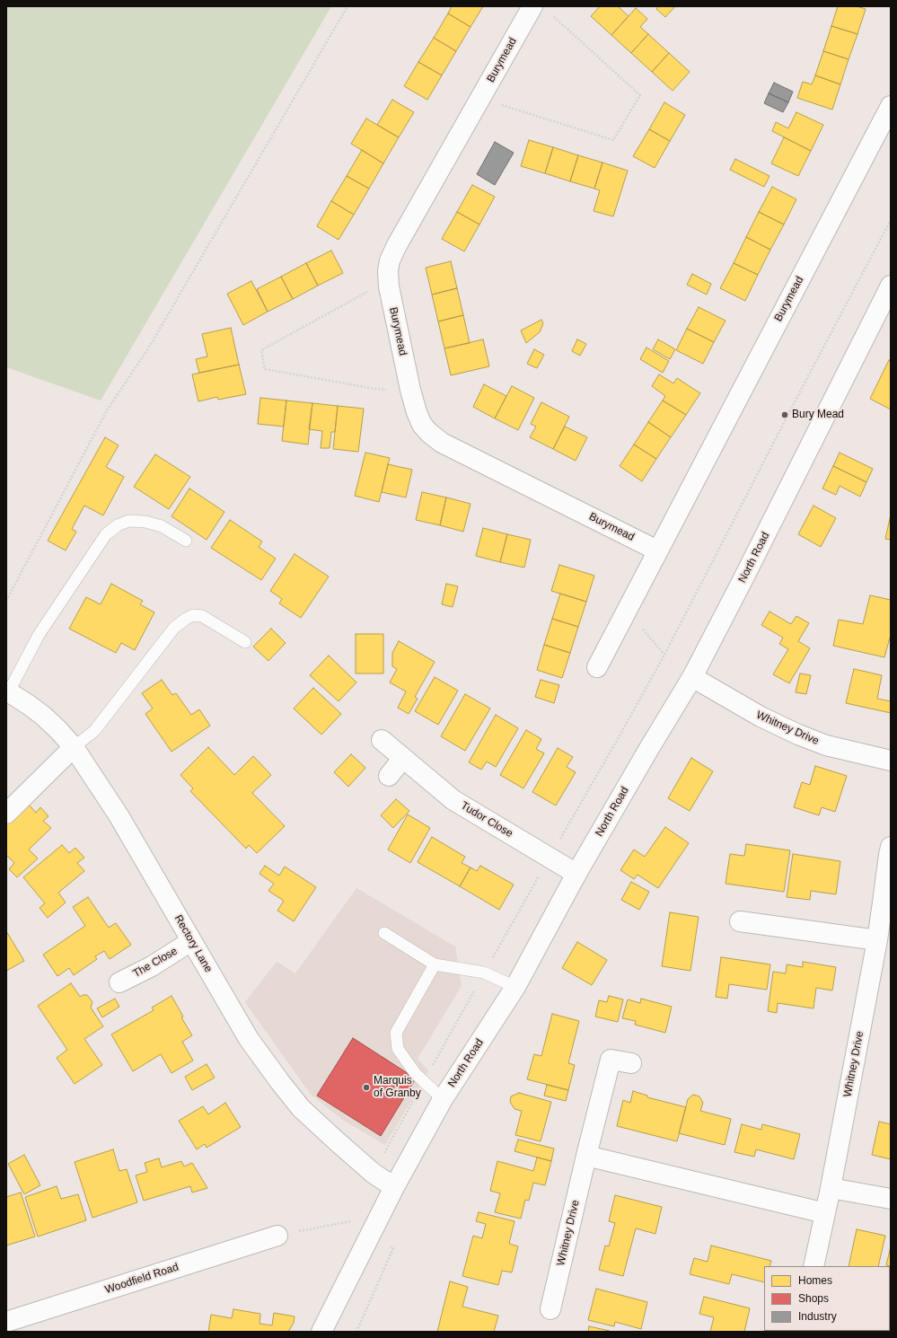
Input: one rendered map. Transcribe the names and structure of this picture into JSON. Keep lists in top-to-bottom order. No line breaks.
{"streets":{"street":["Burymead","North Road","Whitney Drive","Tudor Close","Rectory Lane","The Close","Woodfield Road"]},"crossings":[["North Road","Whitney Drive"],["North Road","Tudor Close"],["North Road","Rectory Lane"],["Rectory Lane","The Close"]],"places":["Bury Mead","Marquis of Granby"],"legend":["Homes","Shops","Industry"]}
